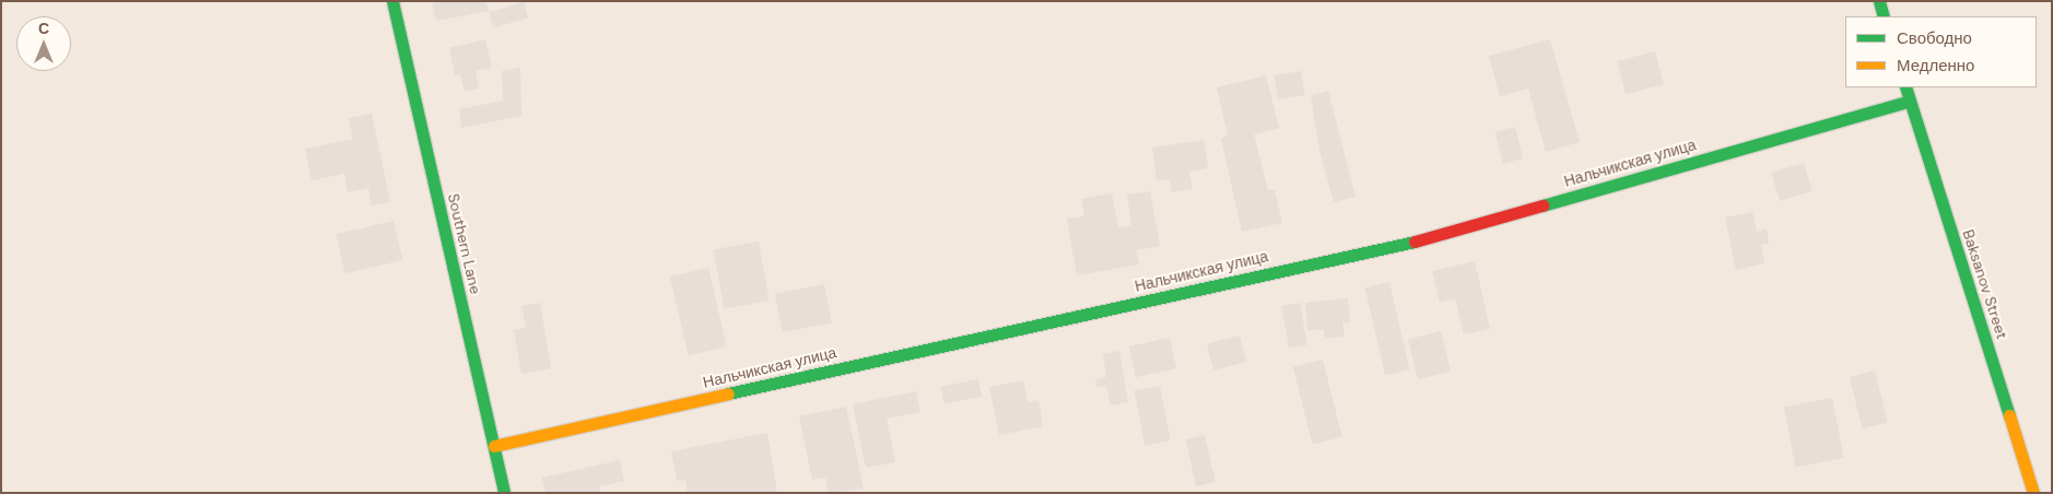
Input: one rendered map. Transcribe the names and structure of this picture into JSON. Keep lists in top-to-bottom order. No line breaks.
{"streets":{"street":["Нальчикская улица","Southern Lane","Baksanov Street"]},"crossings":[["Нальчикская улица","Southern Lane"],["Нальчикская улица","Baksanov Street"]],"legend":["Свободно","Медленно"],"north":"top"}
